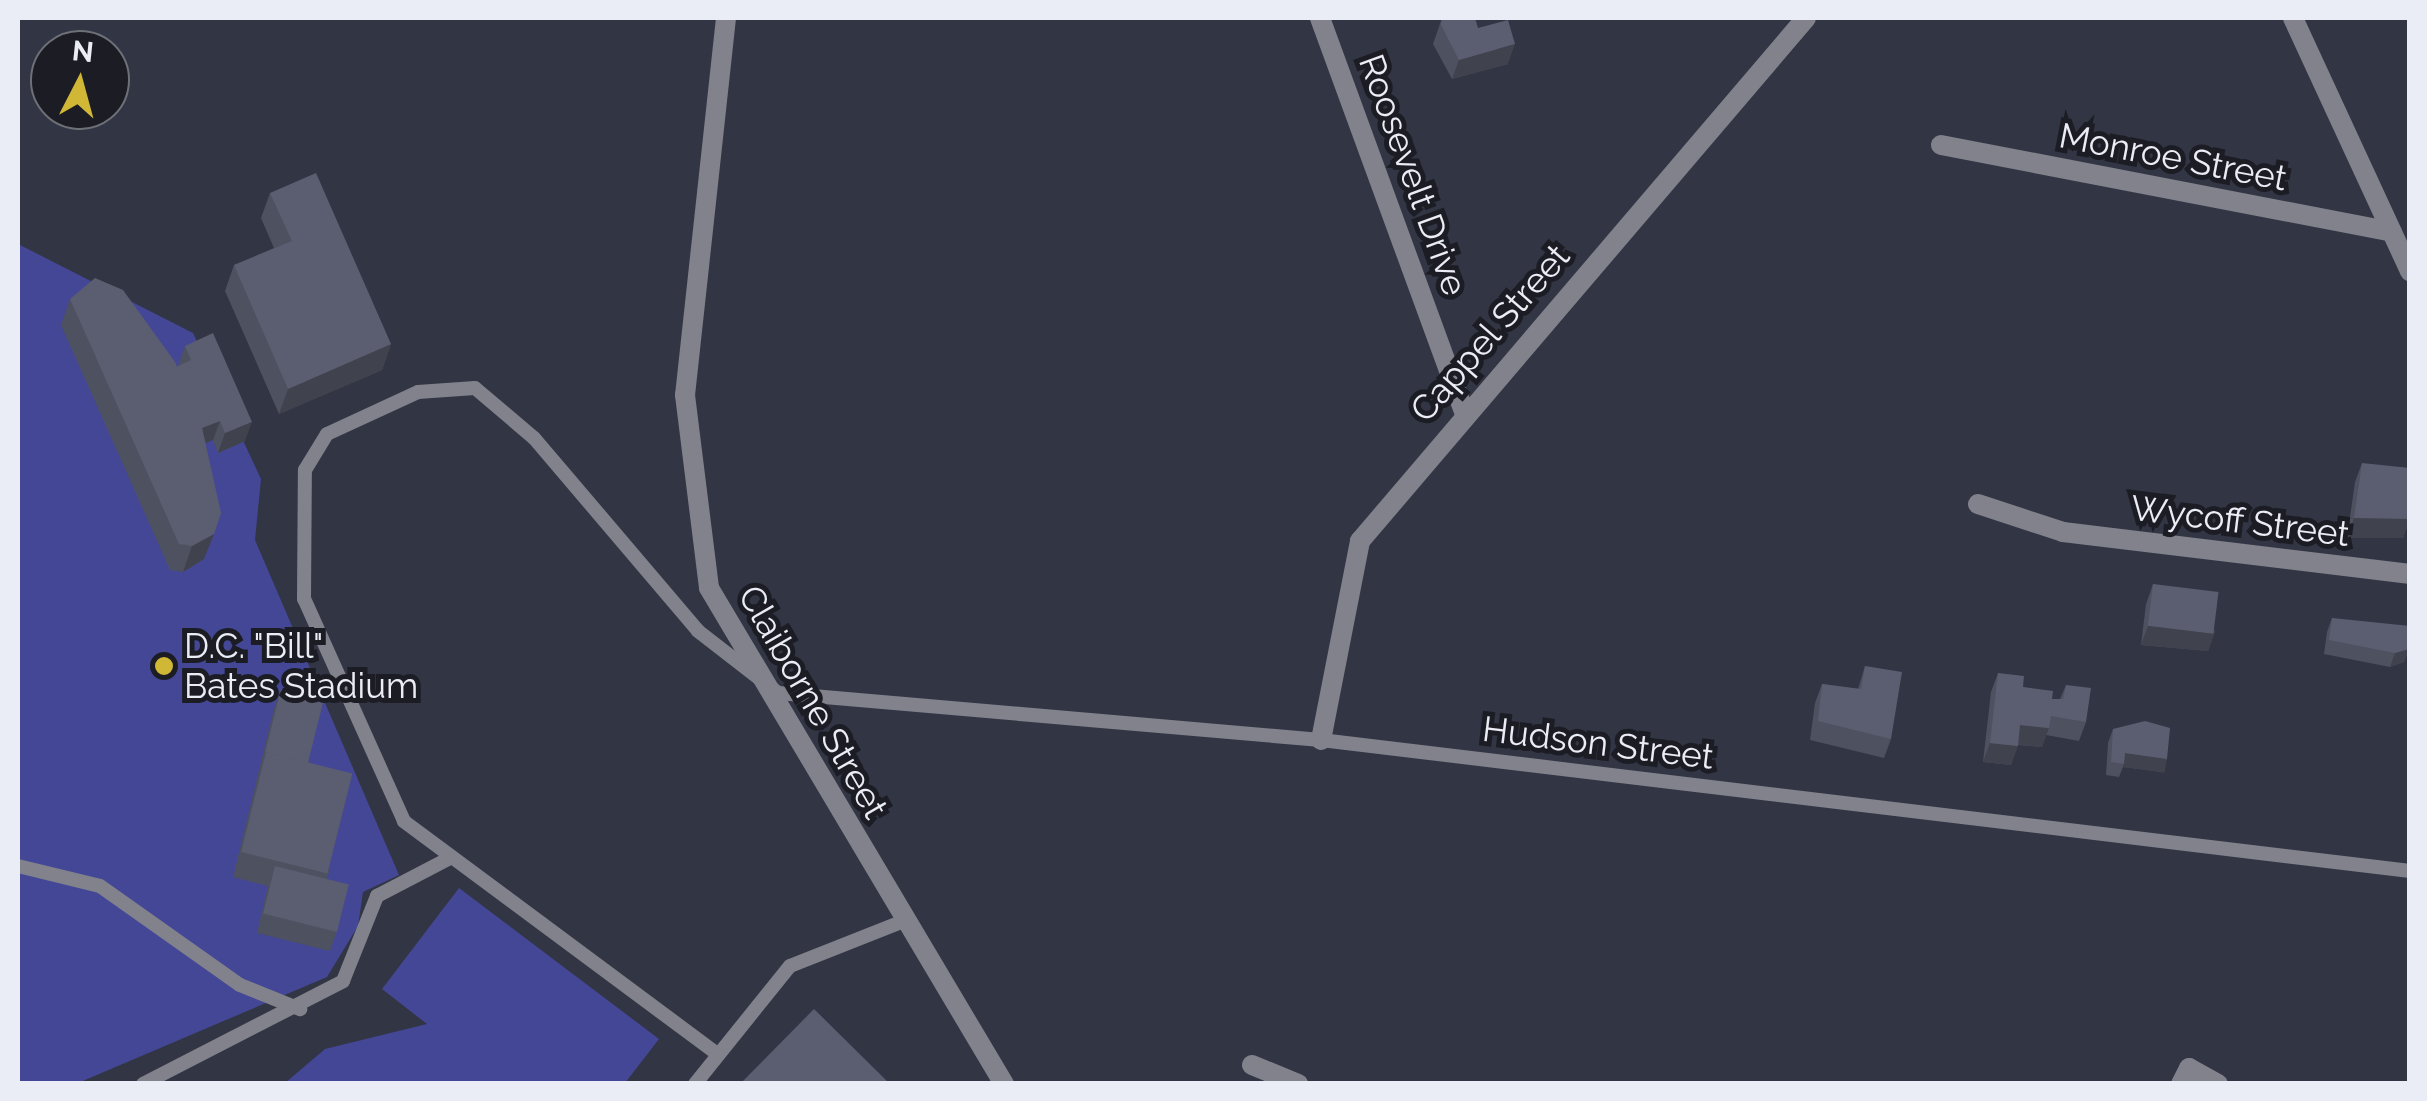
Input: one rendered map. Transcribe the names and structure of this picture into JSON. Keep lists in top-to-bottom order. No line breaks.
{"streets":{"street":["Monroe Street","Roosevelt Drive","Cappel Street","Wycoff Street","Claiborne Street"],"lane":["Hudson Street"]},"crossings":[["Roosevelt Drive","Cappel Street"],["Cappel Street","Hudson Street"],["Claiborne Street","Hudson Street"]],"places":["D.C. \"Bill\" Bates Stadium"],"north":"top"}
